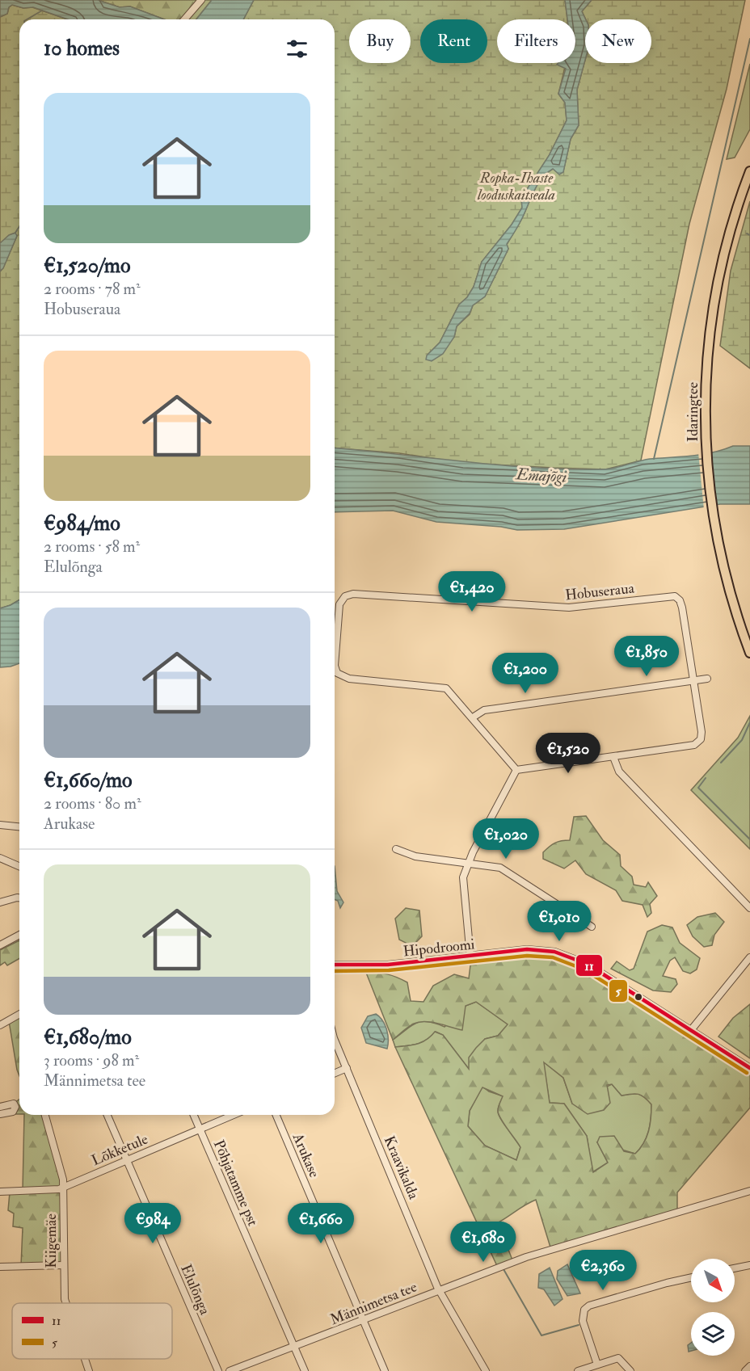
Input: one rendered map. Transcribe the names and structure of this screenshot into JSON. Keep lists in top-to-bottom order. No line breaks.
{"streets":{"main road":["Idaringtee"],"street":["Hobuseraua","Hipodroomi","Lõkketule","Arukase","Kraavikalda","Põhjatamme pst","Kiigemäe","Elulõnga","Männimetsa tee"]},"crossings":[["Lõkketule","Põhjatamme pst"],["Lõkketule","Kiigemäe"],["Lõkketule","Elulõnga"],["Arukase","Männimetsa tee"],["Kraavikalda","Männimetsa tee"],["Põhjatamme pst","Männimetsa tee"]],"water":["Emajõgi"],"parks":["Ropka-Ihaste looduskaitseala"],"lines":["transit line 11","transit line 5"],"legend":["11","5"],"north":"bottom right","page":{"chip":["Buy","Rent","Filters","New"],"heading":"10 homes","list":[{"name":"€1,520/mo","note":"2 rooms · 78 m² · Hobuseraua"},{"name":"€984/mo","note":"2 rooms · 58 m² · Elulõnga"},{"name":"€1,660/mo","note":"2 rooms · 80 m² · Arukase"},{"name":"€1,680/mo","note":"3 rooms · 98 m² · Männimetsa tee"}],"price":["€1,420","€1,850","€1,200","€1,520","€1,020","€1,010","€984","€1,660","€1,680","€2,360"]}}
